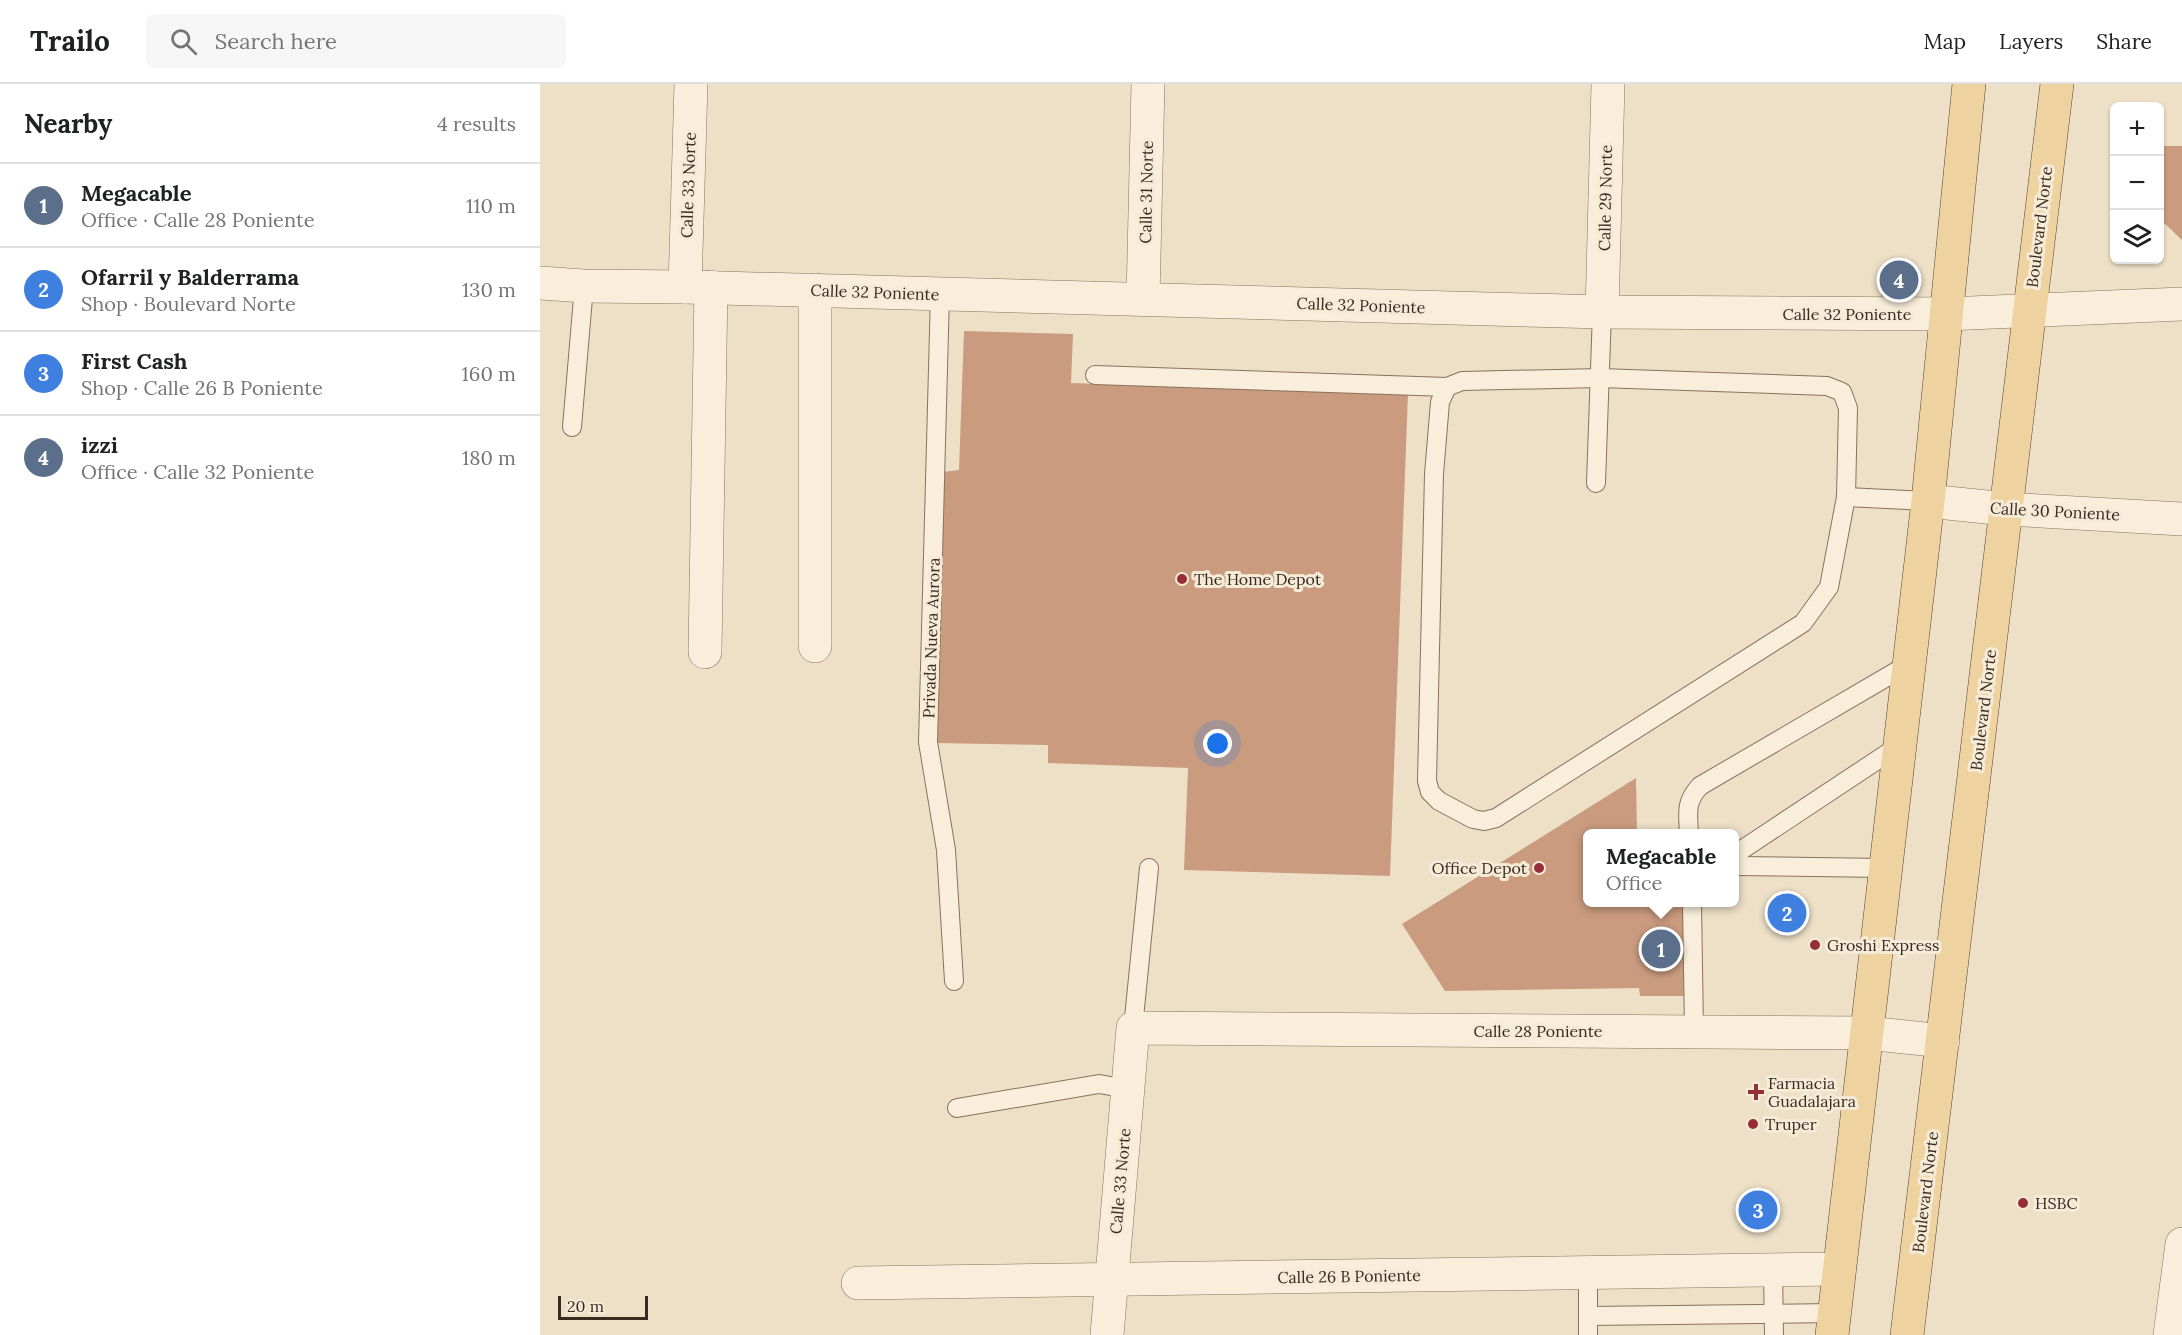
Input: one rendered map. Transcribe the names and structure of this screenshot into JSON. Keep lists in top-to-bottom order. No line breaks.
{"streets":{"main road":["Boulevard Norte"],"street":["Calle 33 Norte","Calle 31 Norte","Calle 29 Norte","Calle 32 Poniente","Calle 30 Poniente","Calle 28 Poniente","Calle 26 B Poniente"],"lane":["Privada Nueva Aurora"]},"crossings":[["Calle 33 Norte","Calle 32 Poniente"],["Calle 33 Norte","Calle 28 Poniente"],["Calle 33 Norte","Calle 26 B Poniente"],["Calle 31 Norte","Calle 32 Poniente"],["Calle 29 Norte","Calle 32 Poniente"],["Boulevard Norte","Calle 32 Poniente"],["Boulevard Norte","Calle 30 Poniente"],["Boulevard Norte","Calle 28 Poniente"],["Calle 32 Poniente","Privada Nueva Aurora"]],"places":{"other":["The Home Depot","Office Depot","Groshi Express","Truper","HSBC"],"health":["Farmacia Guadalajara"]},"scale_bar":"20 m","page":{"header":"Trailo","search":"Search here","nav":["Map","Layers","Share"],"heading":["Nearby","4 results"],"map_buttons":["+","−"],"list":[{"mark":"1","name":"Megacable","note":"Office · Calle 28 Poniente","value":"110 m"},{"mark":"2","name":"Ofarril y Balderrama","note":"Shop · Boulevard Norte","value":"130 m"},{"mark":"3","name":"First Cash","note":"Shop · Calle 26 B Poniente","value":"160 m"},{"mark":"4","name":"izzi","note":"Office · Calle 32 Poniente","value":"180 m"}],"pins":["4","2","1","3"],"popup":["Megacable","Office"],"scale":"20 m"}}
